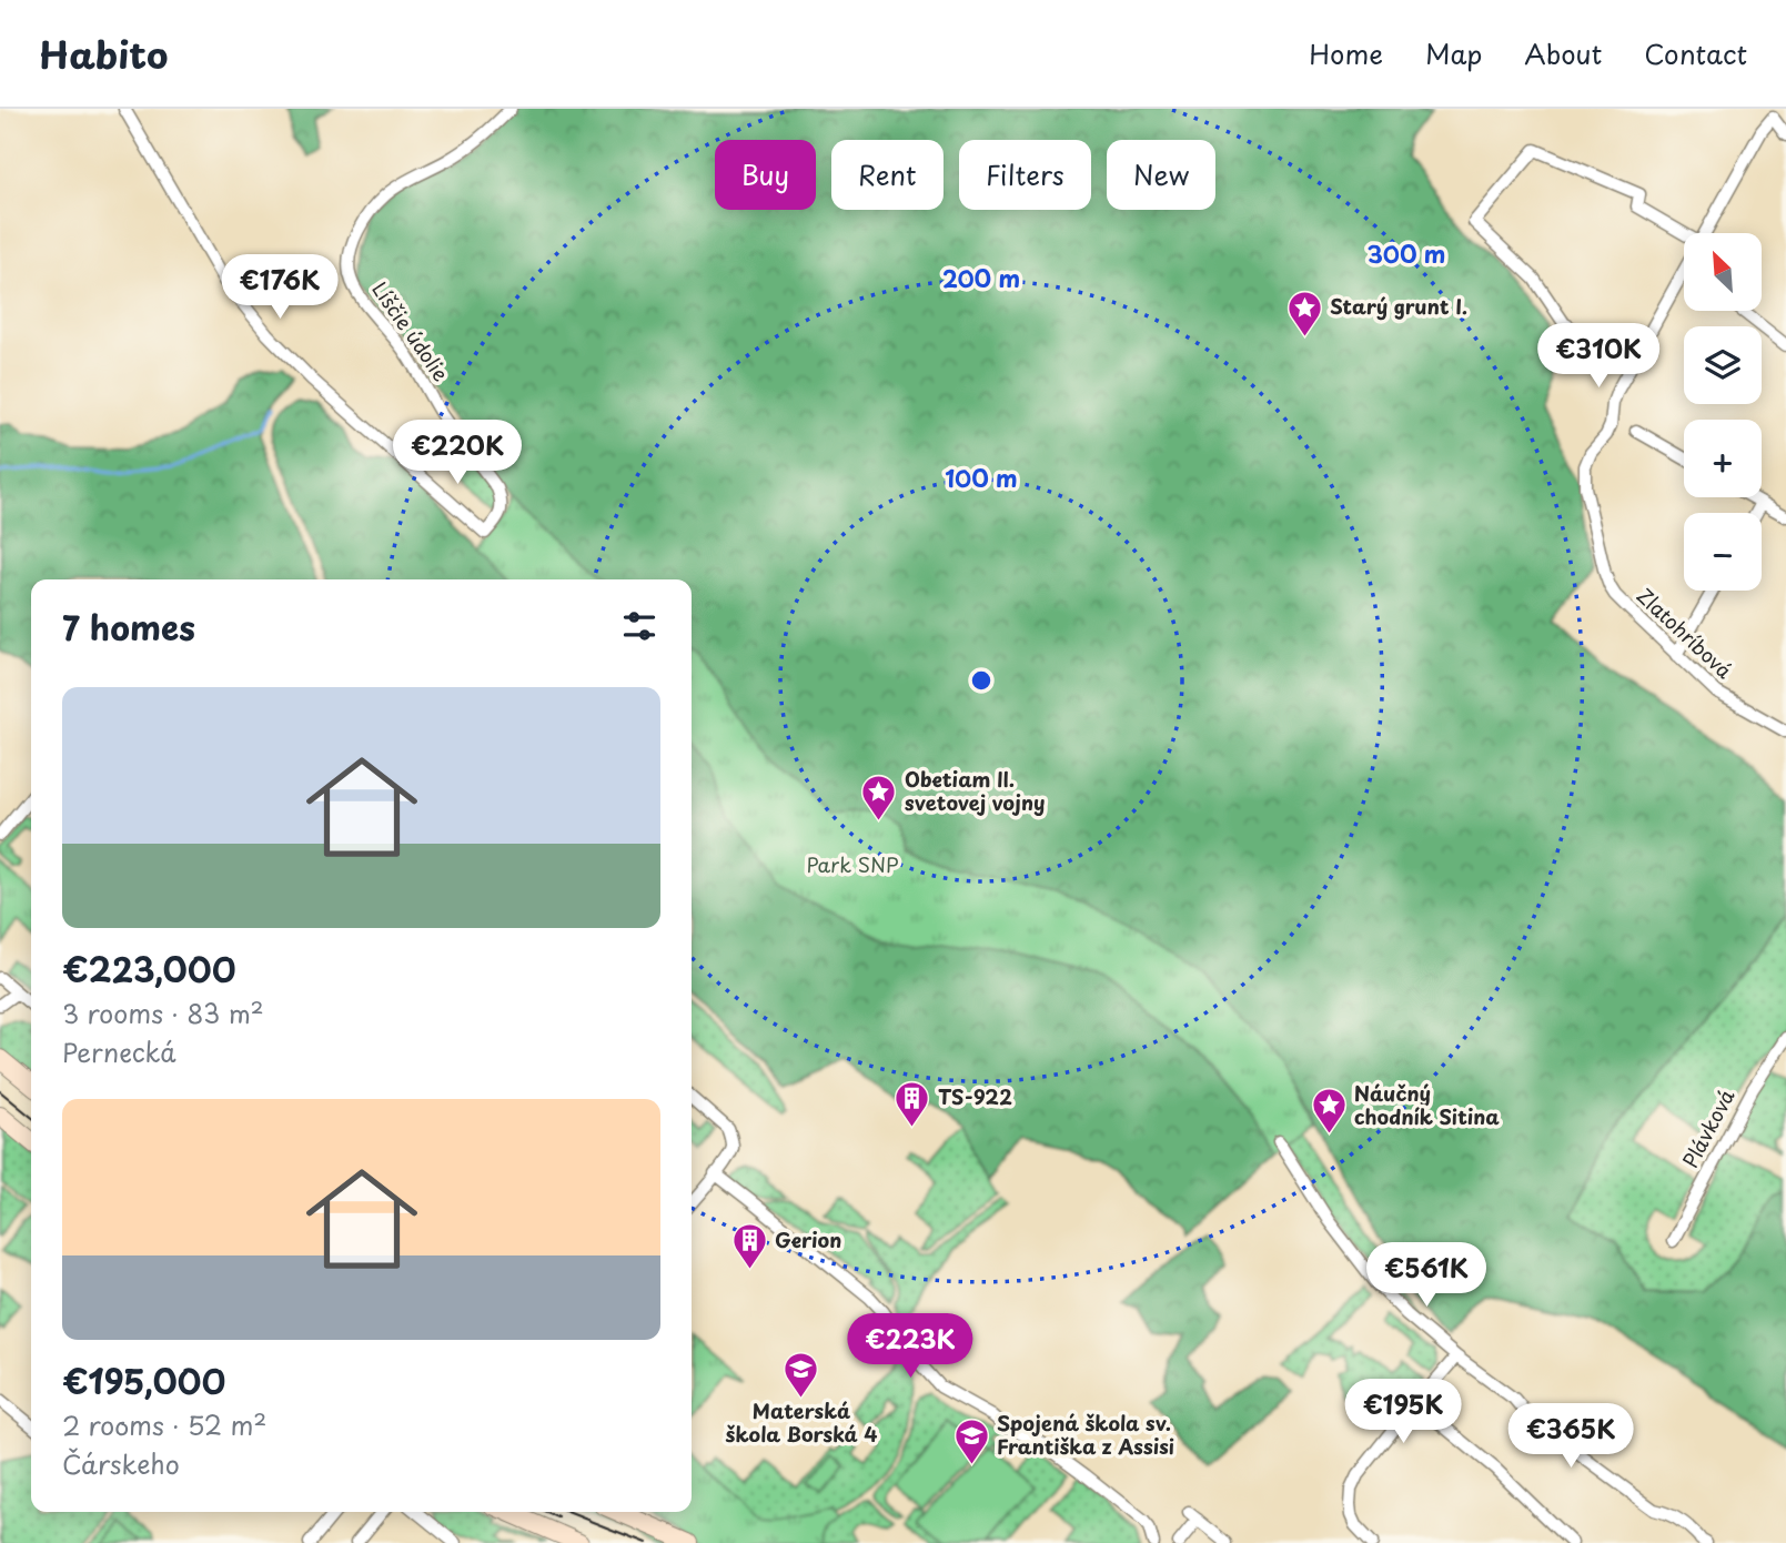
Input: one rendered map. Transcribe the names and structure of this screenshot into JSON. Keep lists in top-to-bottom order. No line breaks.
{"streets":{"street":["Líščie údolie","Zlatohríbová","Plávková"]},"parks":["Park SNP"],"places":{"place":["Starý grunt I.","Obetiam II. svetovej vojny","Náučný chodník Sitina"],"building":["TS-922","Gerion"],"school or university":["Materská škola Borská 4","Spojená škola sv. Františka z Assisi"]},"north":"top left","page":{"header":"Habito","nav":["Home","Map","About","Contact"],"chip":["Buy","Rent","Filters","New"],"map_buttons":["+","−"],"price":["€176K","€310K","€220K","€561K","€223K","€195K","€365K"],"heading":"7 homes","list":[{"name":"€223,000","note":"3 rooms · 83 m² · Pernecká"},{"name":"€195,000","note":"2 rooms · 52 m² · Čárskeho"}]},"rings":["300 m","200 m","100 m"]}
